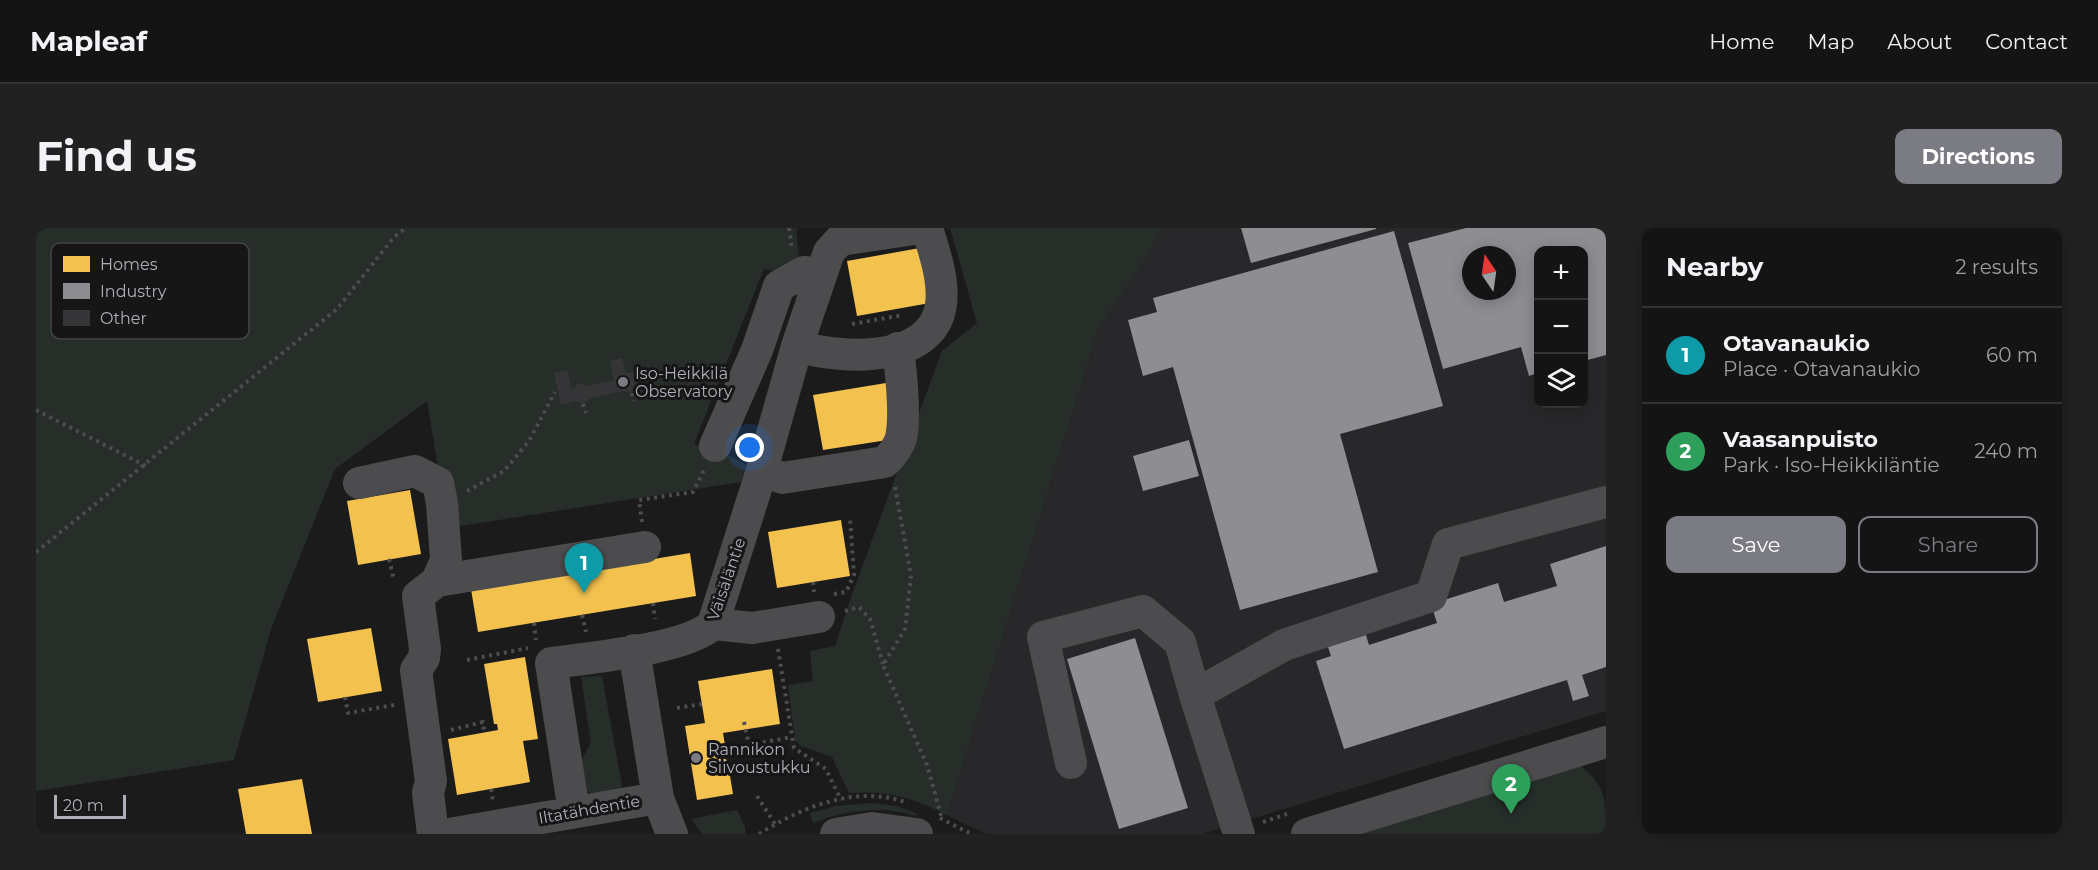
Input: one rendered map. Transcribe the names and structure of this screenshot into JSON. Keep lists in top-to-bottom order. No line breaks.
{"streets":{"street":["Väisäläntie","Iltatähdentie"]},"crossings":[["Väisäläntie","Iltatähdentie"]],"places":["Iso-Heikkilä Observatory","Rannikon Siivoustukku"],"legend":["Homes","Industry","Other"],"scale_bar":"20 m","north":"top","page":{"header":"Mapleaf","nav":["Home","Map","About","Contact"],"buttons":["Directions",["Save","Share"]],"title":"Find us","heading":["Nearby","2 results"],"map_buttons":["+","−"],"list":[{"mark":"1","name":"Otavanaukio","note":"Place · Otavanaukio","value":"60 m"},{"mark":"2","name":"Vaasanpuisto","note":"Park · Iso-Heikkiläntie","value":"240 m"}],"pins":["1","2"],"scale":"20 m"}}
